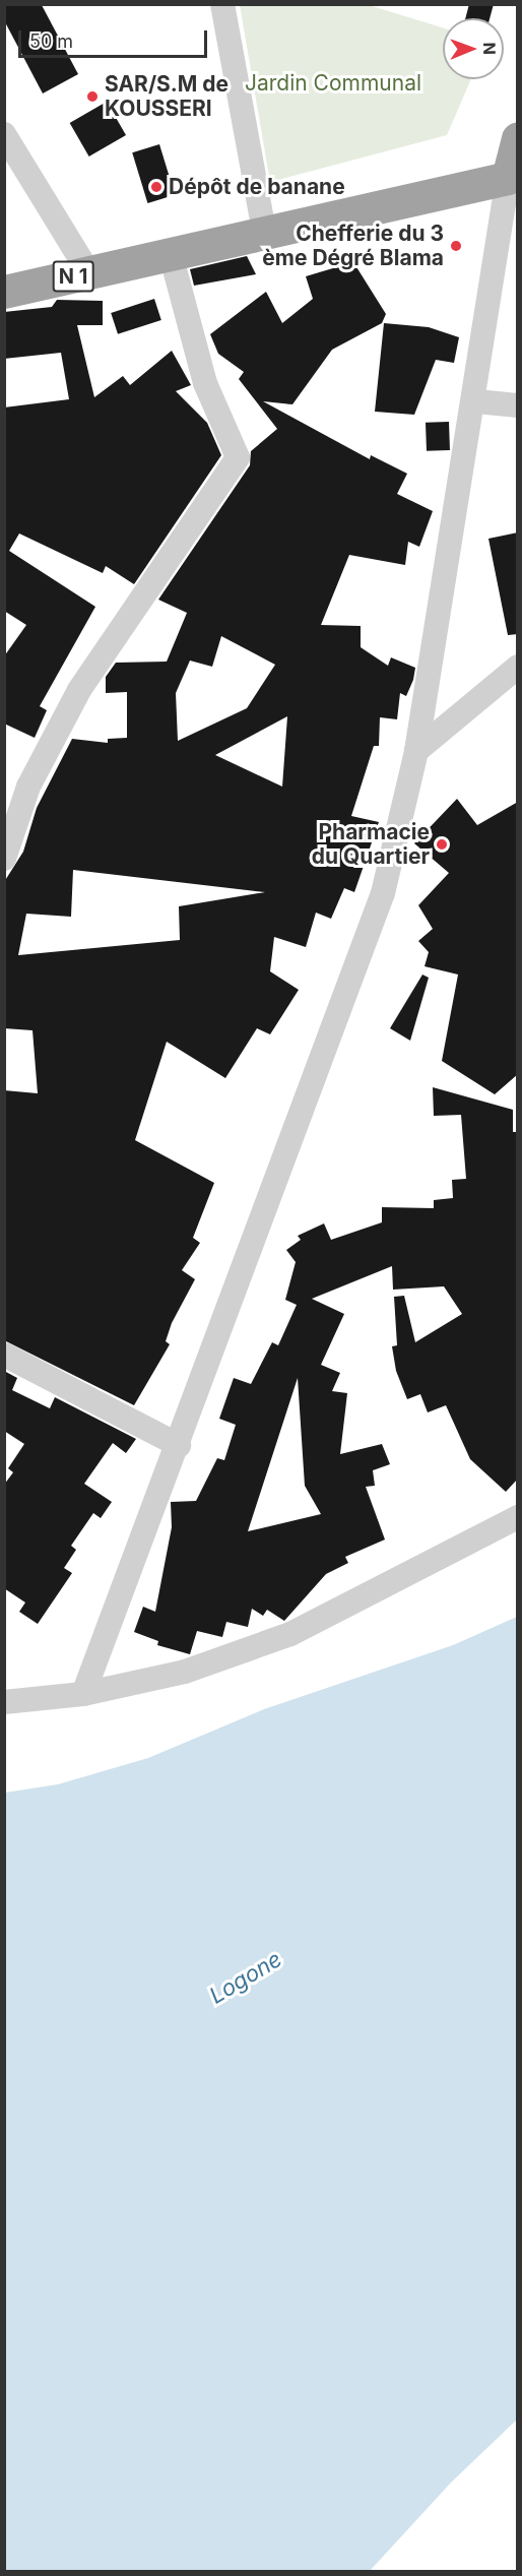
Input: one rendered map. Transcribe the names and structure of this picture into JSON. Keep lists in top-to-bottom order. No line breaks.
{"streets":{"highway":["N 1"]},"water":["Logone"],"parks":["Jardin Communal"],"places":["SAR/S.M de KOUSSERI","Dépôt de banane","Chefferie du 3 ème Dégré Blama","Pharmacie du Quartier"],"scale_bar":"50 m","north":"right"}
